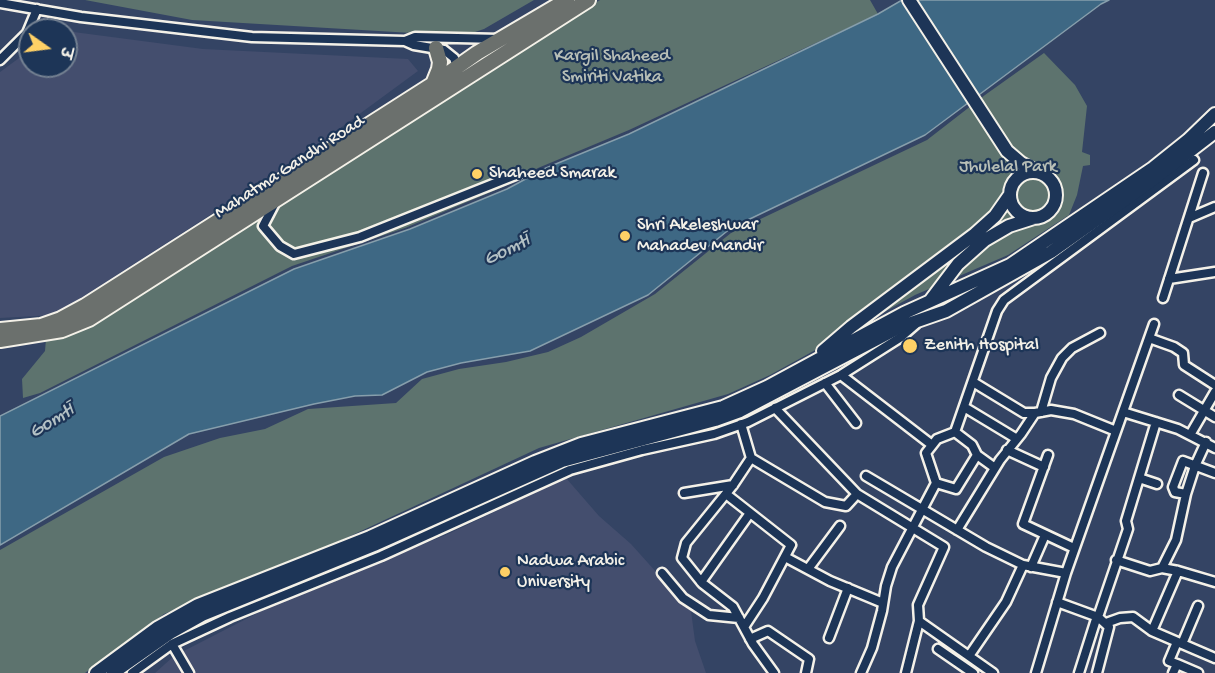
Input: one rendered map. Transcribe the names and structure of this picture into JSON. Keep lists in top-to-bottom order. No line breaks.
{"streets":{"main road":["Mahatma Gandhi Road"]},"water":["Gomtī"],"parks":["Kargil Shaheed Smiriti Vatika","Jhulelal Park"],"places":["Shaheed Smarak","Shri Akeleshwar Mahadev Mandir","Zenith Hospital","Nadwa Arabic University"],"north":"right"}
